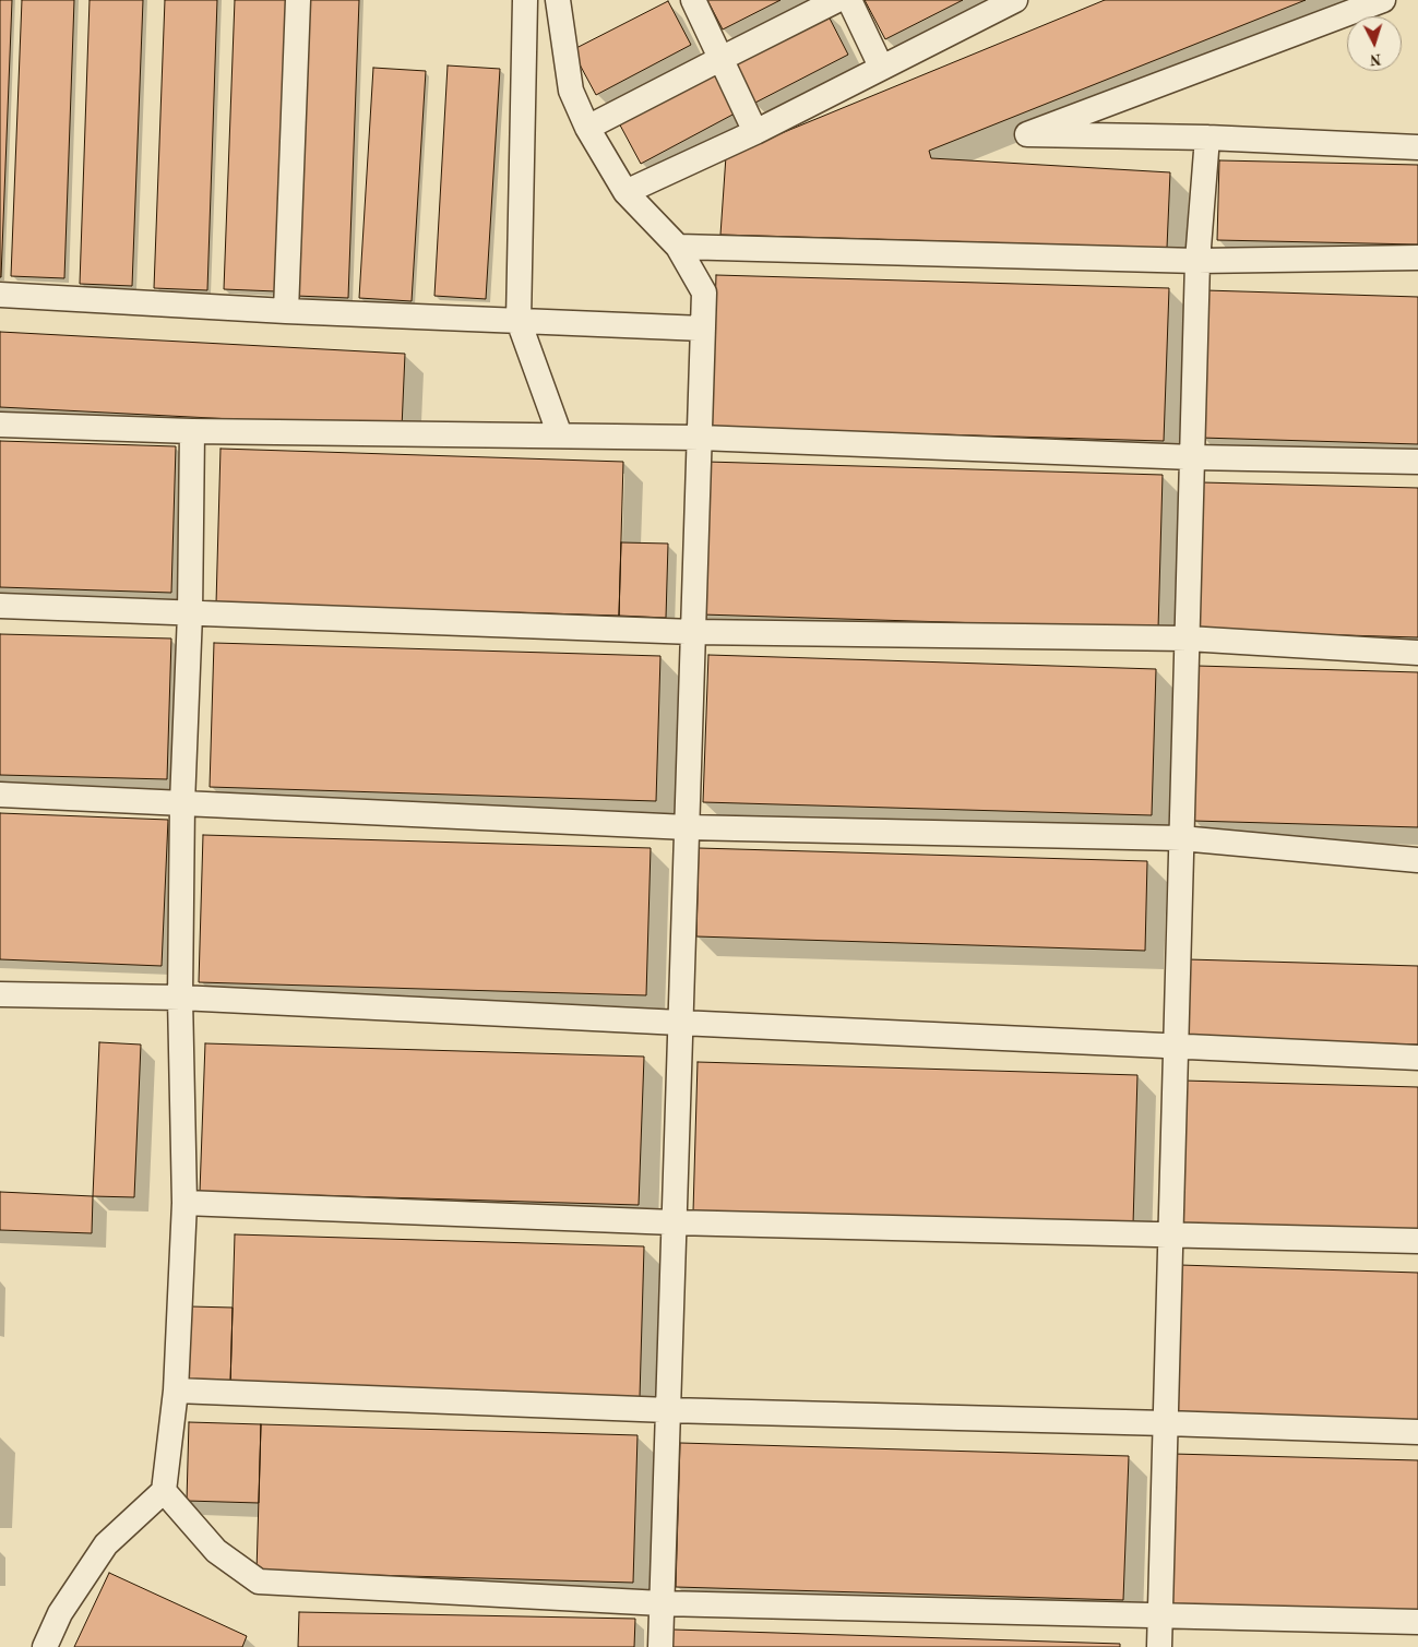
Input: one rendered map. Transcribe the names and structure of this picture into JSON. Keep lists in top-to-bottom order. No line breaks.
{"north":"bottom"}
